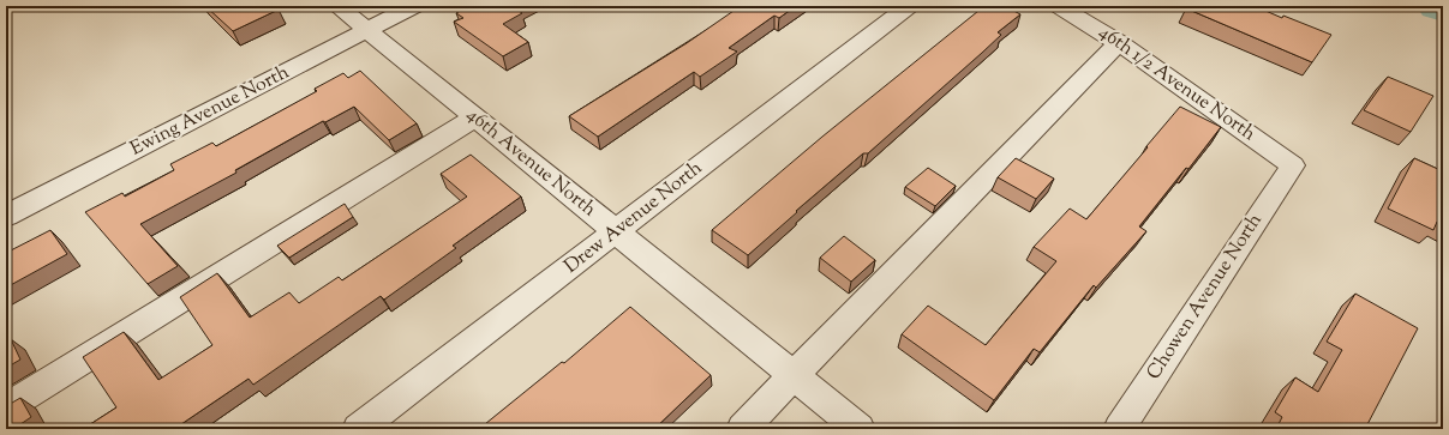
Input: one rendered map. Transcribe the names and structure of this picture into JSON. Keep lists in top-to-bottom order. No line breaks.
{"streets":{"street":["46th 1/2 Avenue North","Ewing Avenue North","46th Avenue North","Drew Avenue North","Chowen Avenue North"]},"crossings":[["46th 1/2 Avenue North","Chowen Avenue North"],["Ewing Avenue North","46th Avenue North"],["46th Avenue North","Drew Avenue North"]]}
